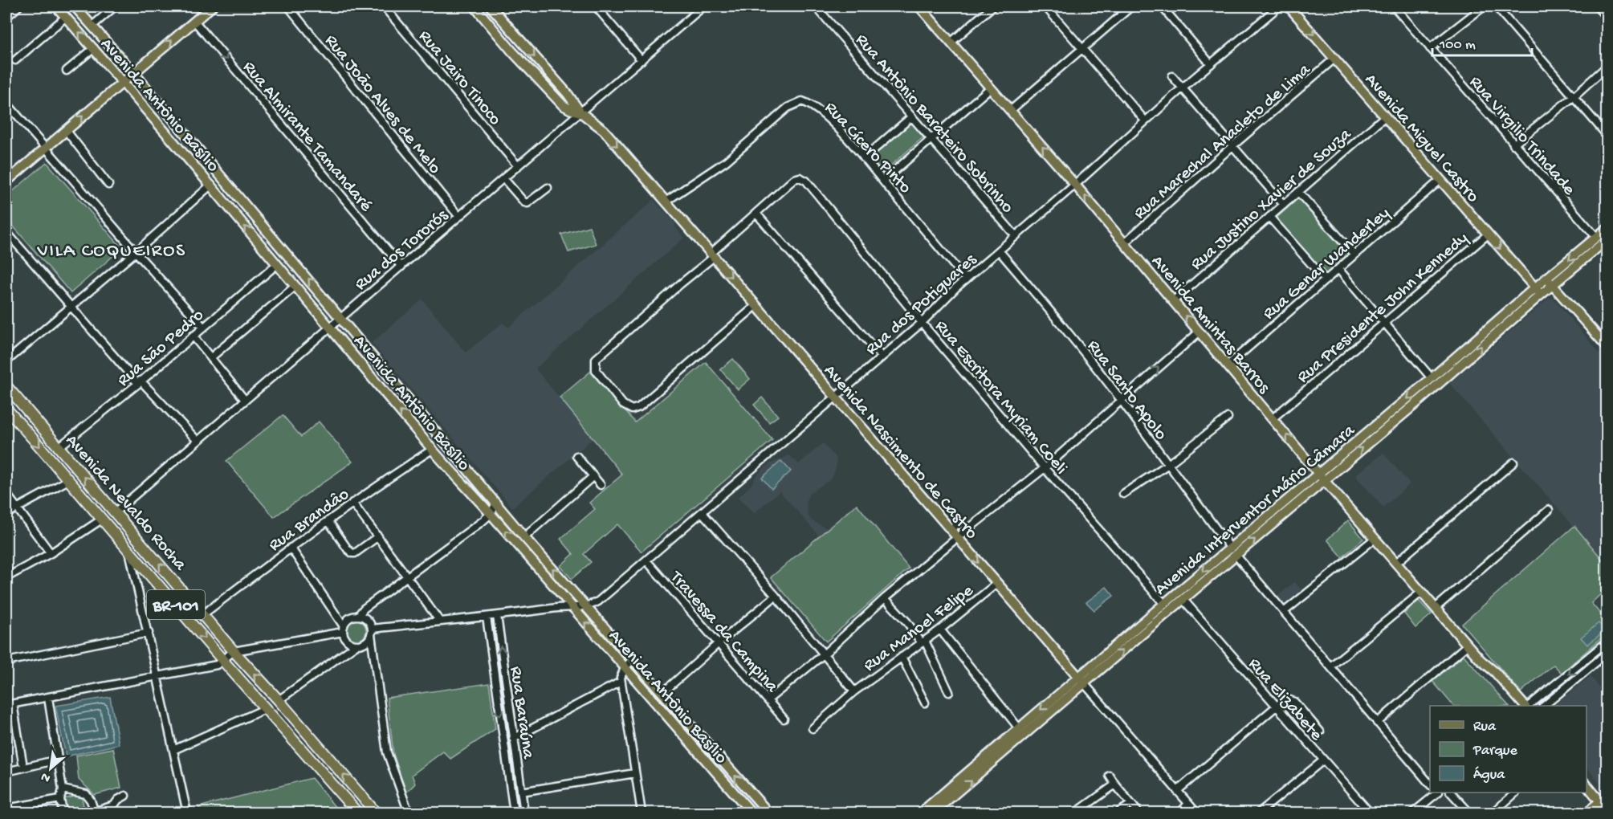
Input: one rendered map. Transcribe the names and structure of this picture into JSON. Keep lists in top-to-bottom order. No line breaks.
{"streets":{"highway":["Avenida Nevaldo Rocha","BR-101"],"main road":["Avenida Antônio Basílio","Avenida Miguel Castro","Avenida Amintas Barros","Avenida Nascimento de Castro","Avenida Interventor Mário Câmara"],"street":["Rua Jairo Tinoco","Rua João Alves de Melo","Rua Antônio Barateiro Sobrinho","Rua Virgilio Trindade","Rua Almirante Tamandaré","Rua Marechal Anacleto de Lima","Rua Cícero Pinto","Rua Justino Xavier de Souza","Rua dos Tororós","Rua Genar Wanderley","Rua dos Potiguares","Rua Presidente John Kennedy","Rua São Pedro","Rua Santo Apolo","Rua Escritora Myriam Coeli","Rua Brandâo","Rua Manoel Felipe","Travessa da Campina","Rua Elizabete","Rua Baraúna"]},"crossings":[["Rua Jairo Tinoco","Rua dos Tororós"],["Rua João Alves de Melo","Rua dos Tororós"],["Avenida Antônio Basílio","Rua dos Tororós"],["Avenida Antônio Basílio","Rua dos Potiguares"],["Avenida Antônio Basílio","Rua São Pedro"],["Avenida Antônio Basílio","Rua Brandâo"],["Rua Antônio Barateiro Sobrinho","Rua dos Potiguares"],["Rua Virgilio Trindade","Avenida Interventor Mário Câmara"],["Rua Almirante Tamandaré","Rua dos Tororós"],["Avenida Miguel Castro","Rua Marechal Anacleto de Lima"],["Avenida Miguel Castro","Rua Justino Xavier de Souza"],["Avenida Miguel Castro","Rua Genar Wanderley"],["Avenida Miguel Castro","Rua Presidente John Kennedy"],["Avenida Miguel Castro","Avenida Interventor Mário Câmara"],["Rua Marechal Anacleto de Lima","Avenida Amintas Barros"],["Rua Cícero Pinto","Rua dos Potiguares"],["Rua Cícero Pinto","Avenida Nascimento de Castro"],["Rua Justino Xavier de Souza","Avenida Amintas Barros"],["Rua dos Tororós","Avenida Nascimento de Castro"],["Rua dos Tororós","Avenida Nevaldo Rocha"],["Rua Genar Wanderley","Avenida Amintas Barros"],["Rua dos Potiguares","Avenida Amintas Barros"],["Rua dos Potiguares","Rua Santo Apolo"],["Rua dos Potiguares","Rua Escritora Myriam Coeli"],["Rua dos Potiguares","Avenida Nascimento de Castro"],["Rua dos Potiguares","Travessa da Campina"],["Rua dos Potiguares","Rua Baraúna"],["Rua Presidente John Kennedy","Avenida Amintas Barros"],["Avenida Amintas Barros","Avenida Interventor Mário Câmara"],["Rua São Pedro","Avenida Nevaldo Rocha"],["Rua Santo Apolo","Avenida Interventor Mário Câmara"],["Rua Escritora Myriam Coeli","Avenida Interventor Mário Câmara"],["Avenida Nascimento de Castro","Avenida Interventor Mário Câmara"],["Avenida Nascimento de Castro","Rua Manoel Felipe"],["Avenida Nevaldo Rocha","Rua Brandâo"],["Avenida Interventor Mário Câmara","Rua Elizabete"]],"one_way":["Rua Almirante Tamandaré","Avenida Miguel Castro"],"districts":["VILA COQUEIROS"],"legend":["Rua","Parque","Água"],"scale_bar":"100 m","north":"bottom left"}
